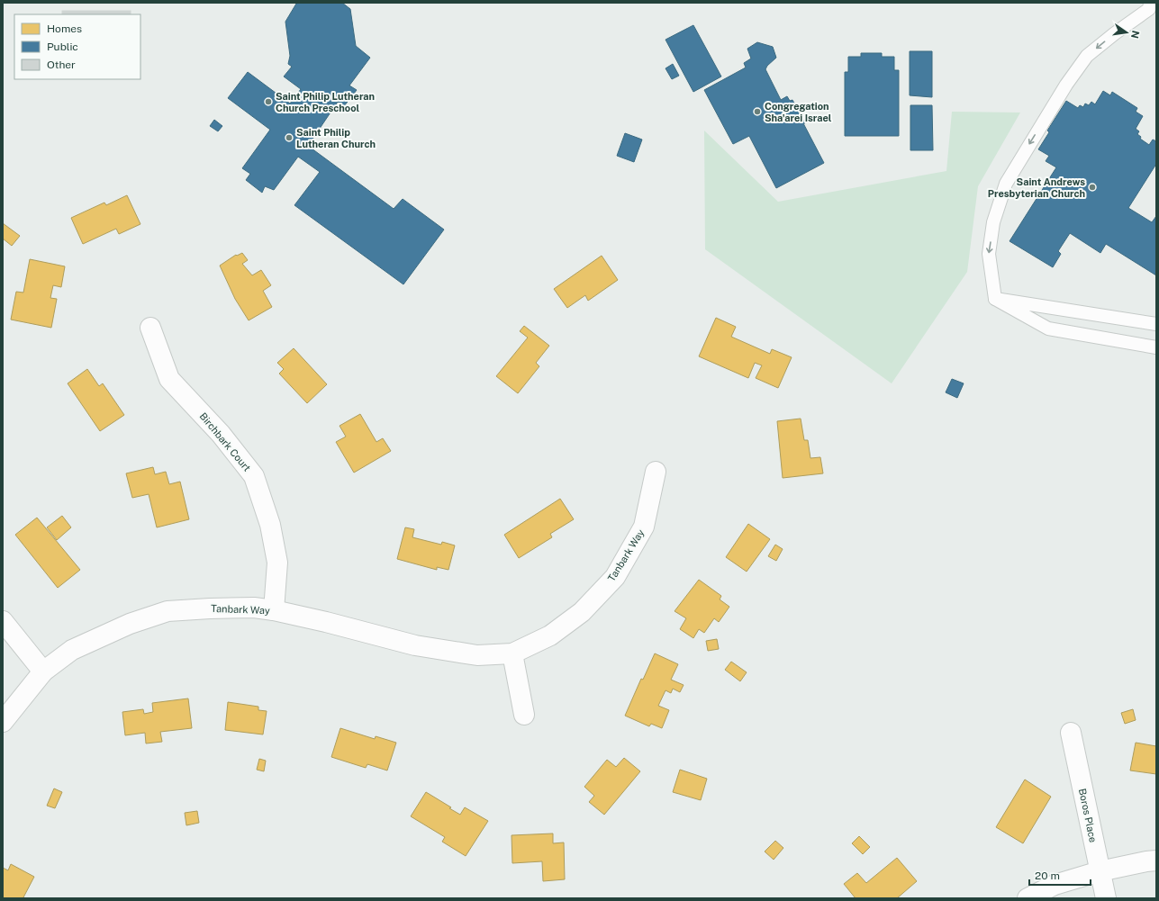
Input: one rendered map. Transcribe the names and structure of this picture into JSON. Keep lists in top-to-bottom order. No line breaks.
{"streets":{"street":["Birchbark Court","Tanbark Way","Boros Place"]},"crossings":[["Birchbark Court","Tanbark Way"]],"places":["Saint Philip Lutheran Church Preschool","Congregation Sha'arei Israel","Saint Philip Lutheran Church","Saint Andrews Presbyterian Church"],"legend":["Homes","Public","Other"],"scale_bar":"20 m","north":"right"}
